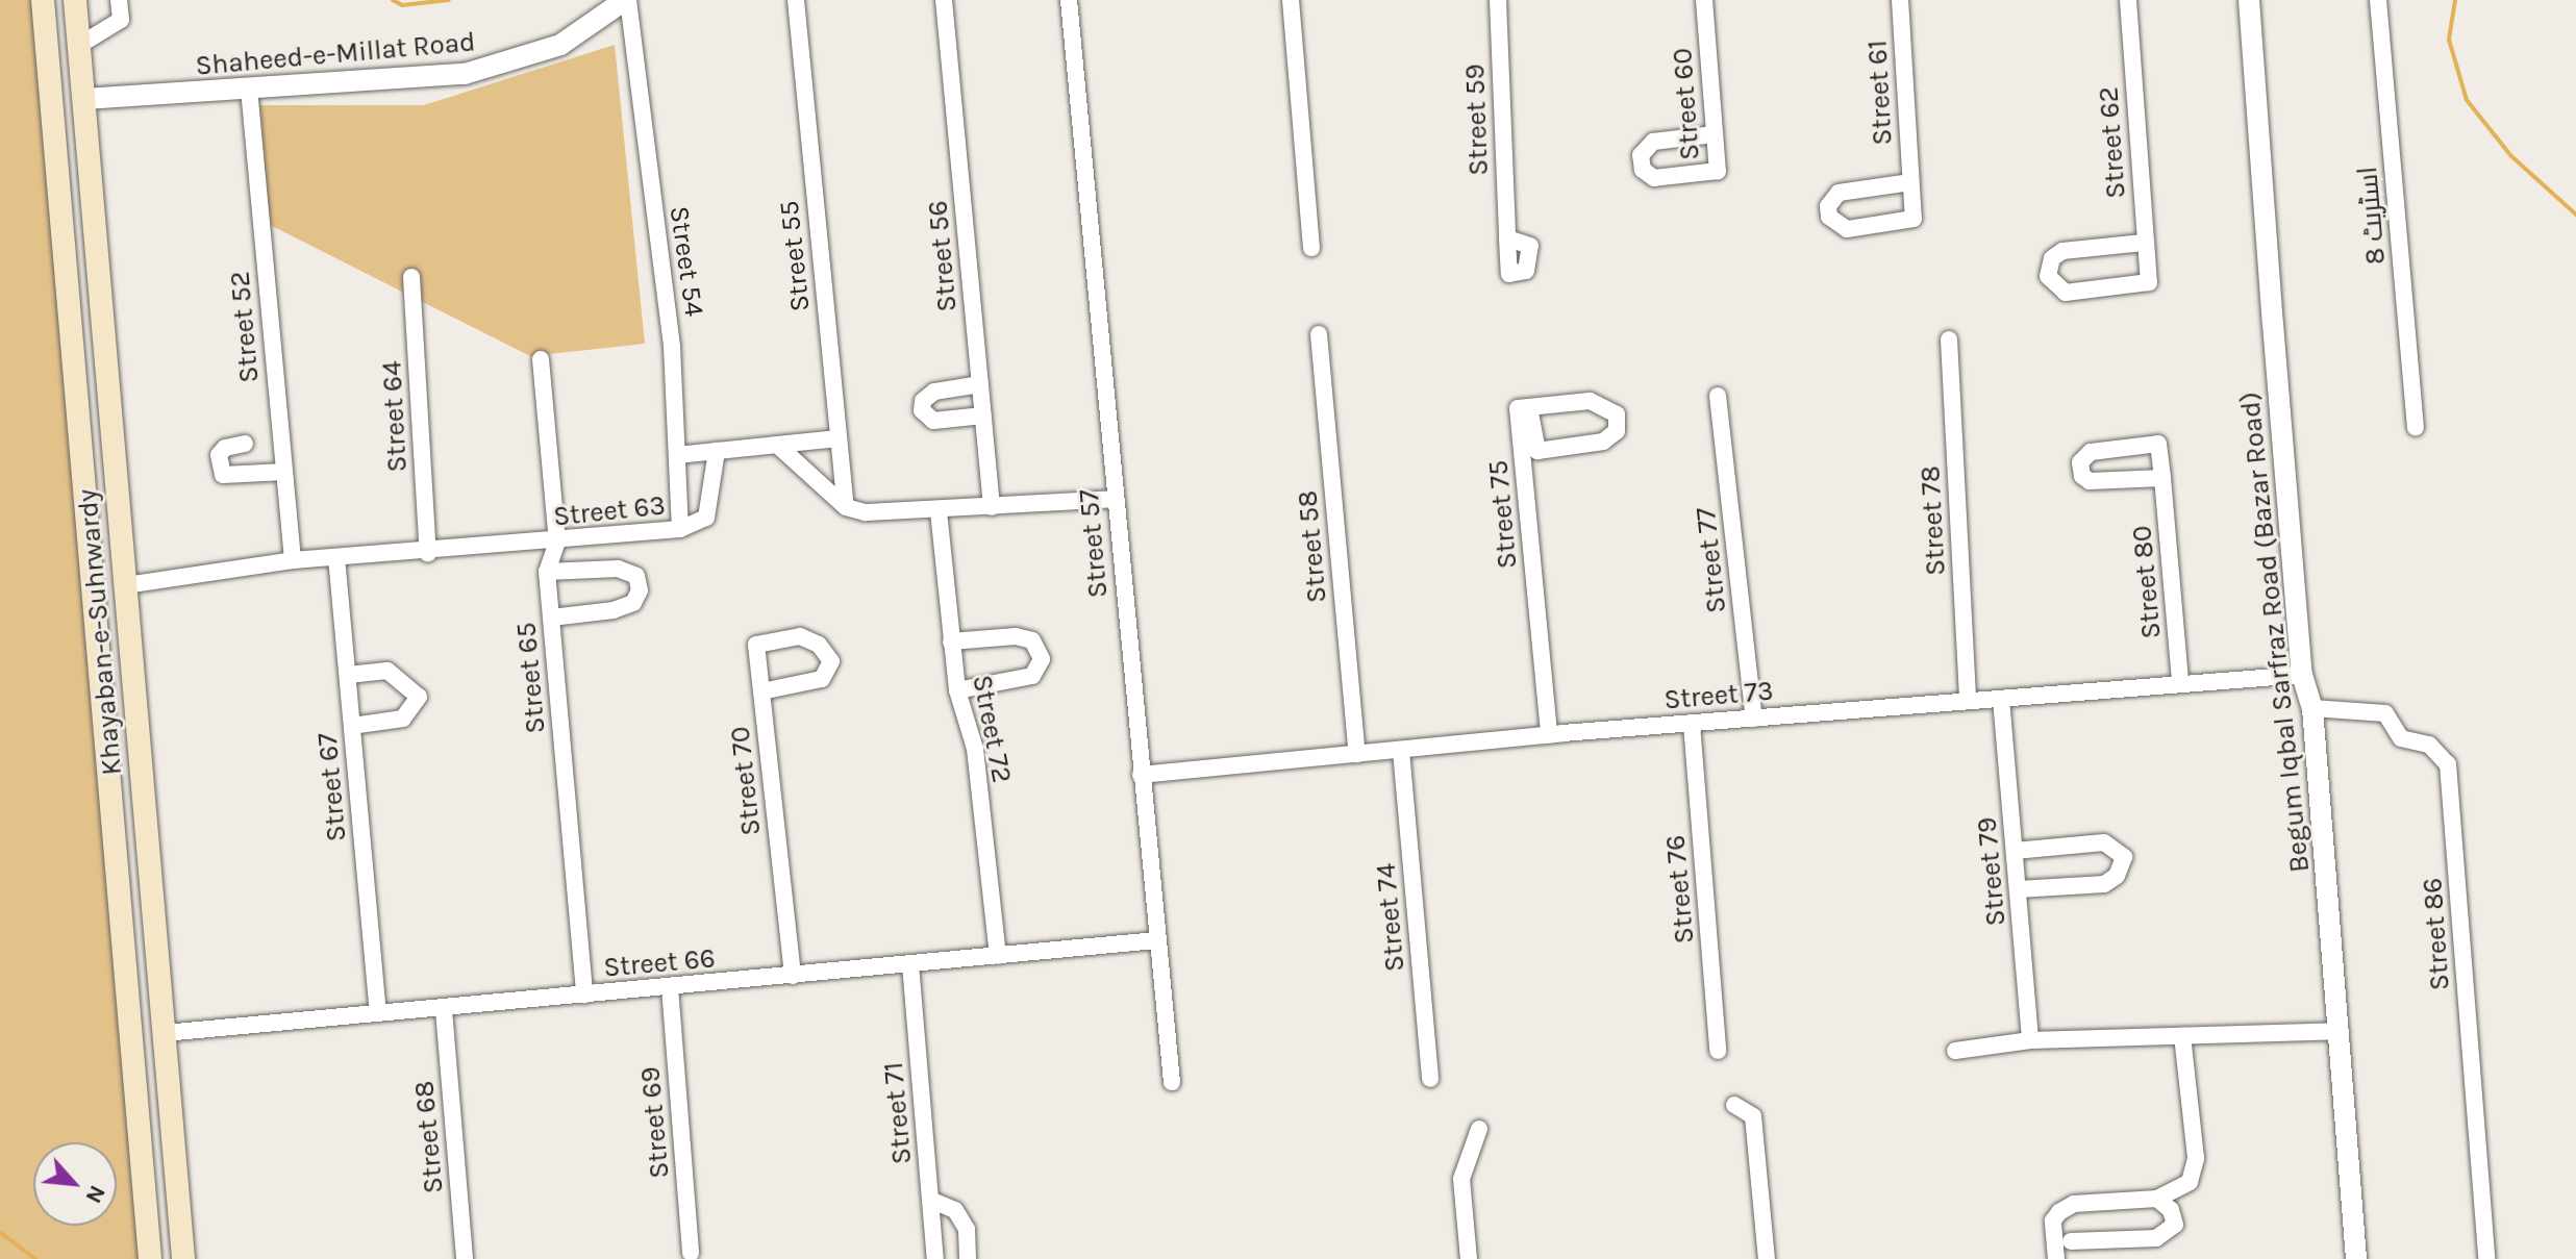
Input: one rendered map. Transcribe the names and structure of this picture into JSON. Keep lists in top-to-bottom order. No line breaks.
{"streets":{"main road":["Khayaban-e-Suhrwardy"],"street":["Shaheed-e-Millat Road","Street 61","Street 60","Street 59","Street 62","اسٹریٹ 8","Street 55","Street 56","Street 54","Street 52","Street 64","Street 63","Street 75","Street 78","Street 57","Street 58","Street 77","Street 80","Begum Iqbal Sarfraz Road (Bazar Road)","Street 65","Street 73","Street 72","Street 70","Street 67","Street 79","Street 76","Street 74","Street 86","Street 66","Street 71","Street 69","Street 68"]},"crossings":[["Shaheed-e-Millat Road","Street 54"],["Shaheed-e-Millat Road","Street 52"],["Shaheed-e-Millat Road","Khayaban-e-Suhrwardy"],["Street 54","Street 63"],["Street 52","Street 63"],["Street 64","Street 63"],["Street 63","Khayaban-e-Suhrwardy"],["Street 63","Street 65"],["Street 63","Street 67"],["Street 75","Street 73"],["Street 78","Street 73"],["Street 57","Street 73"],["Street 57","Street 66"],["Street 58","Street 73"],["Street 77","Street 73"],["Street 80","Street 73"],["Khayaban-e-Suhrwardy","Street 66"],["Begum Iqbal Sarfraz Road (Bazar Road)","Street 73"],["Begum Iqbal Sarfraz Road (Bazar Road)","Street 86"],["Street 65","Street 66"],["Street 73","Street 79"],["Street 73","Street 76"],["Street 73","Street 74"],["Street 72","Street 66"],["Street 70","Street 66"],["Street 67","Street 66"],["Street 66","Street 71"],["Street 66","Street 69"],["Street 66","Street 68"]],"north":"bottom right"}
